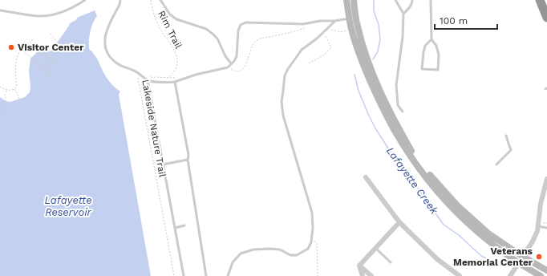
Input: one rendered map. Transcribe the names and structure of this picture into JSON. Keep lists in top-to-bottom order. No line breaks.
{"streets":{"path":["Rim Trail","Lakeside Nature Trail"]},"crossings":[["Rim Trail","Lakeside Nature Trail"]],"water":["Lafayette Creek","Lafayette Reservoir"],"places":["Visitor Center","Veterans Memorial Center"],"scale_bar":"100 m"}
